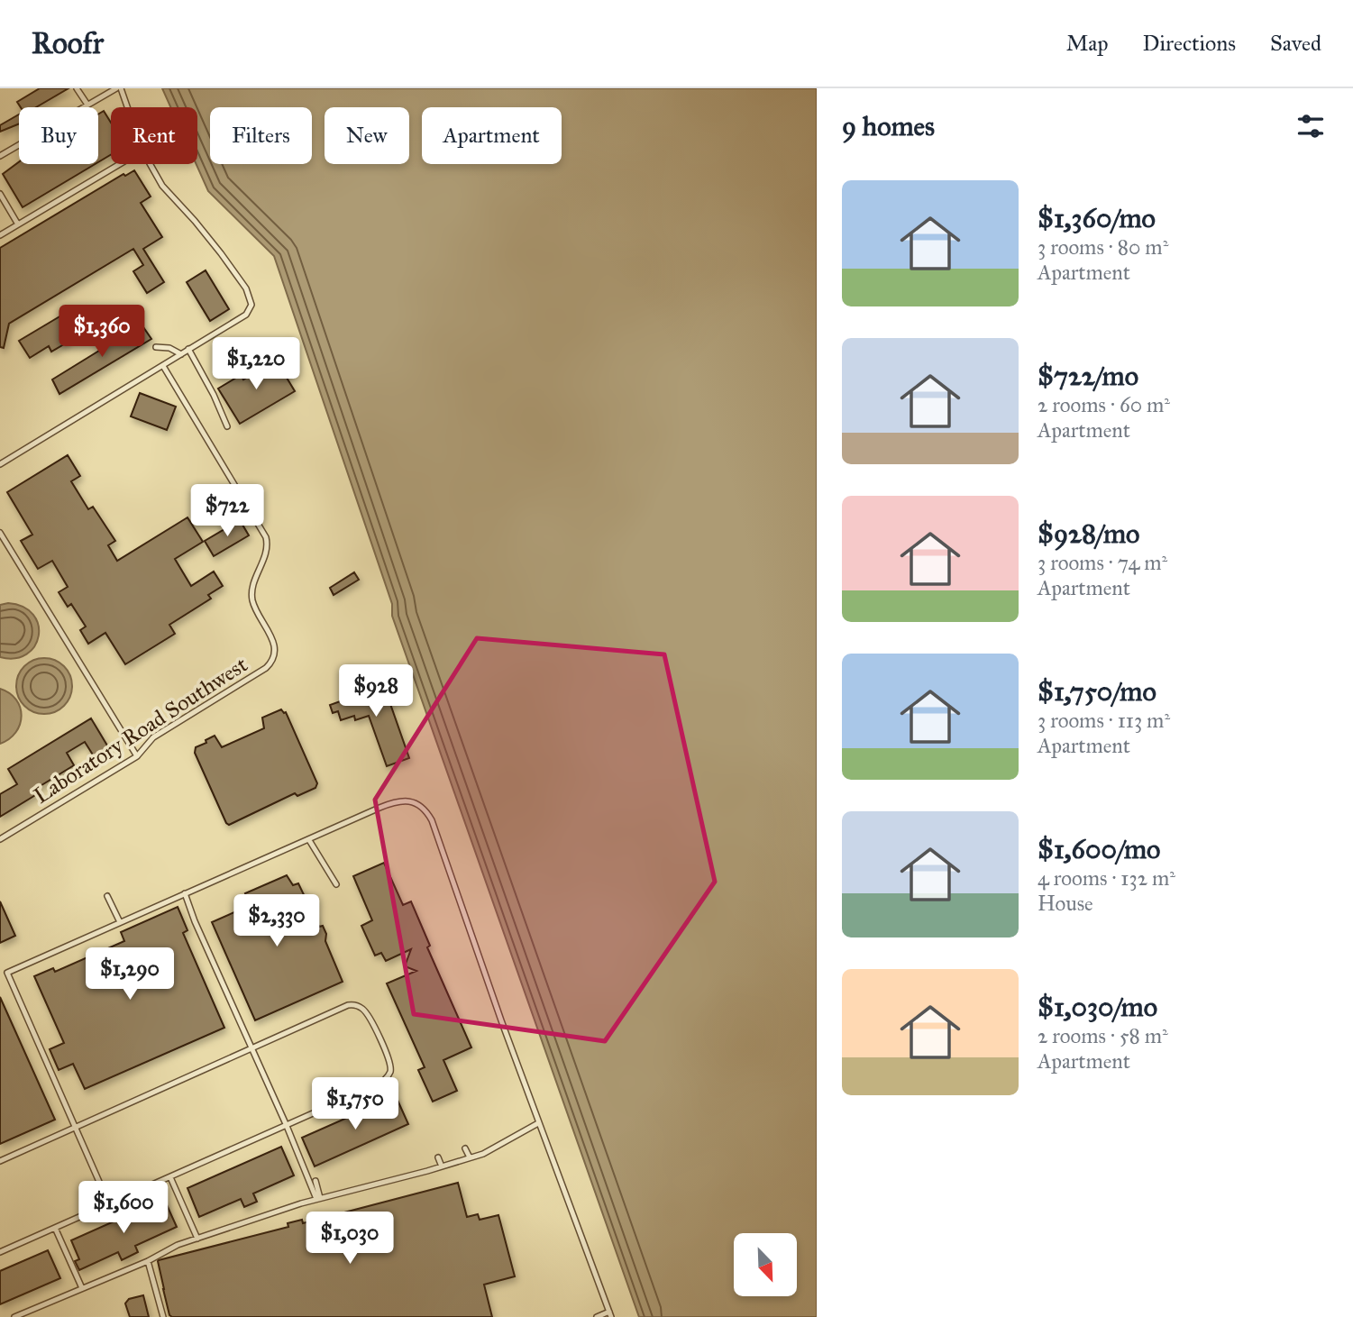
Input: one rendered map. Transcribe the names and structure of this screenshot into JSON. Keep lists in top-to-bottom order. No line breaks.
{"streets":{"lane":["Laboratory Road Southwest"]},"north":"bottom right","page":{"header":"Roofr","nav":["Map","Directions","Saved"],"heading":"9 homes","chip":["Buy","Rent","Filters","New","Apartment"],"list":[{"name":"$1,360/mo","note":"3 rooms · 80 m² · Apartment"},{"name":"$722/mo","note":"2 rooms · 60 m² · Apartment"},{"name":"$928/mo","note":"3 rooms · 74 m² · Apartment"},{"name":"$1,750/mo","note":"3 rooms · 113 m² · Apartment"},{"name":"$1,600/mo","note":"4 rooms · 132 m² · House"},{"name":"$1,030/mo","note":"2 rooms · 58 m² · Apartment"}],"price":["$1,360","$1,220","$722","$928","$2,330","$1,290","$1,750","$1,600","$1,030"]}}
